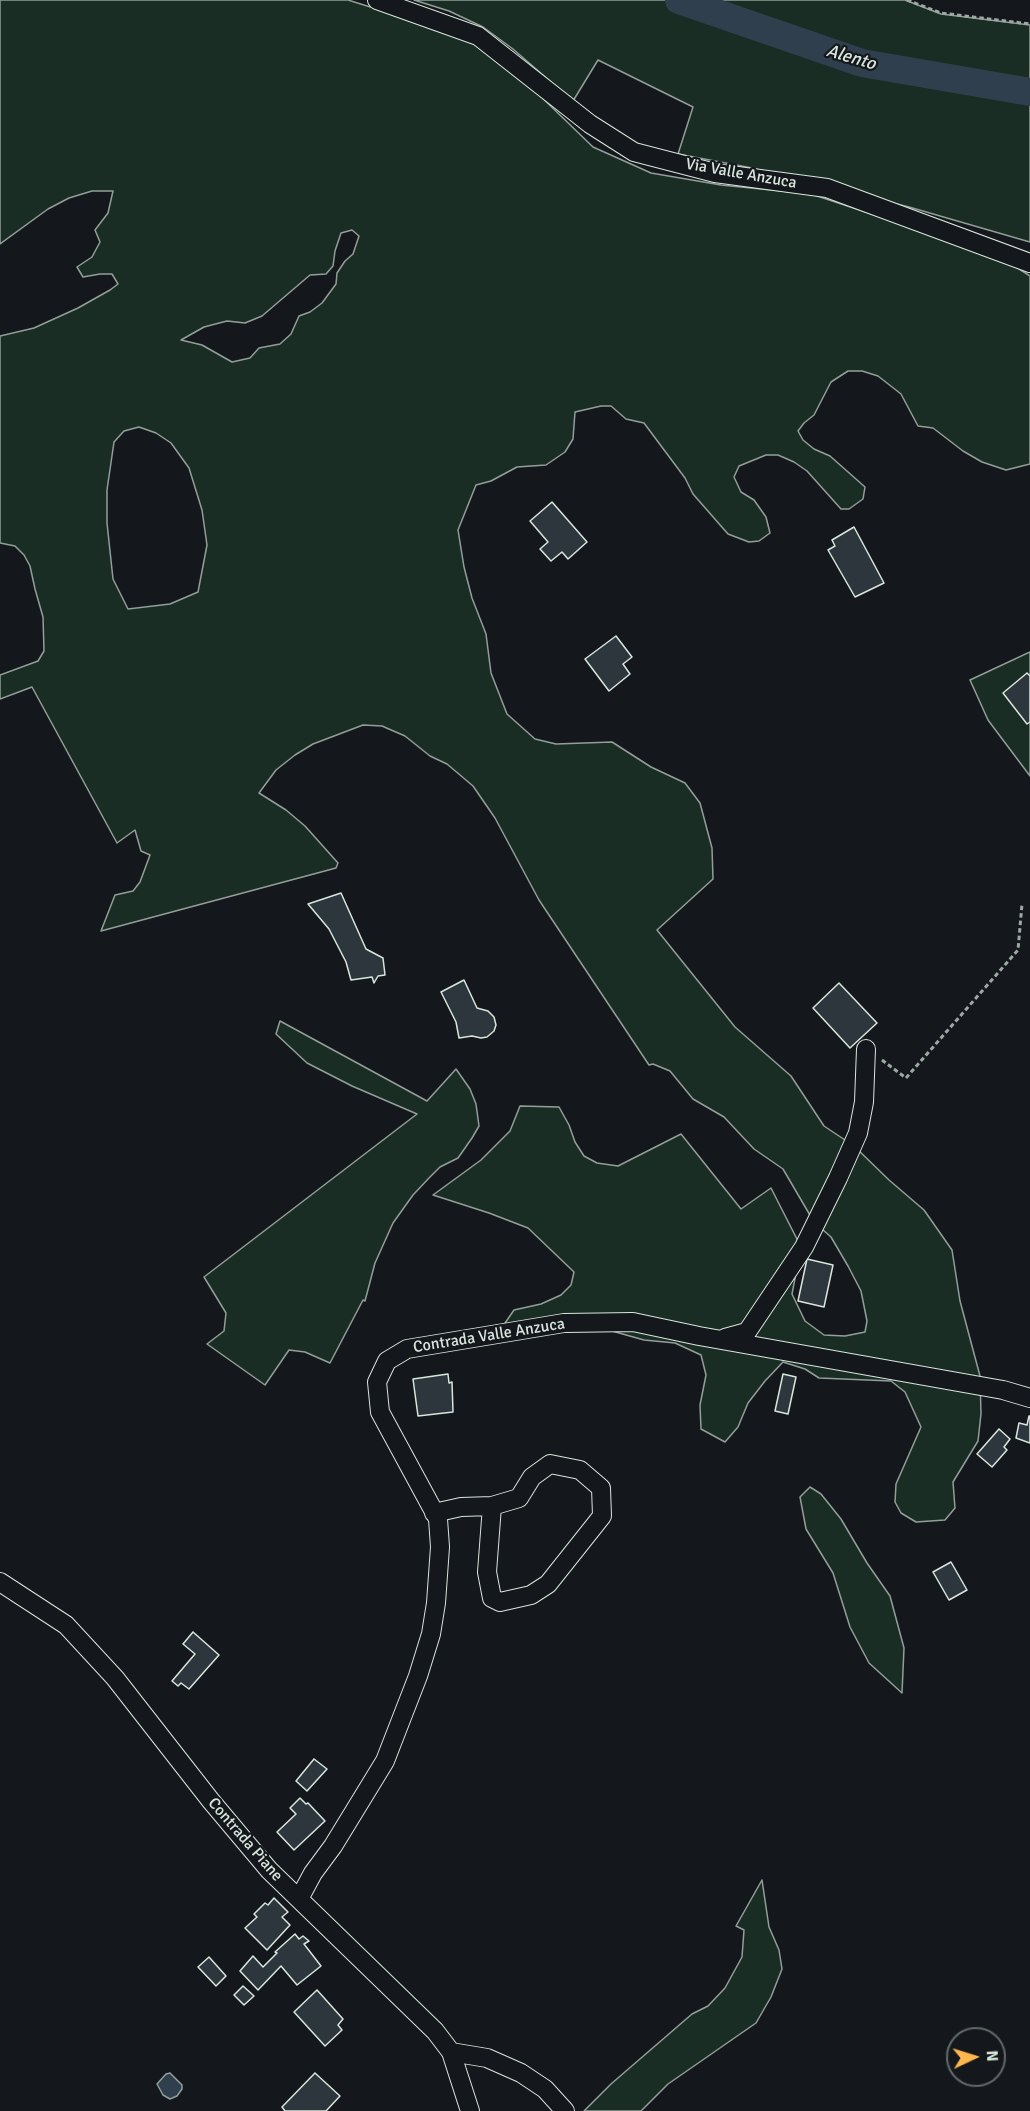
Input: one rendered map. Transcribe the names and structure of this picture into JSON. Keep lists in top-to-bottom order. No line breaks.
{"streets":{"street":["Via Valle Anzuca","Contrada Valle Anzuca","Contrada Piane"]},"crossings":[["Contrada Valle Anzuca","Contrada Piane"]],"water":["Alento"],"north":"right"}
